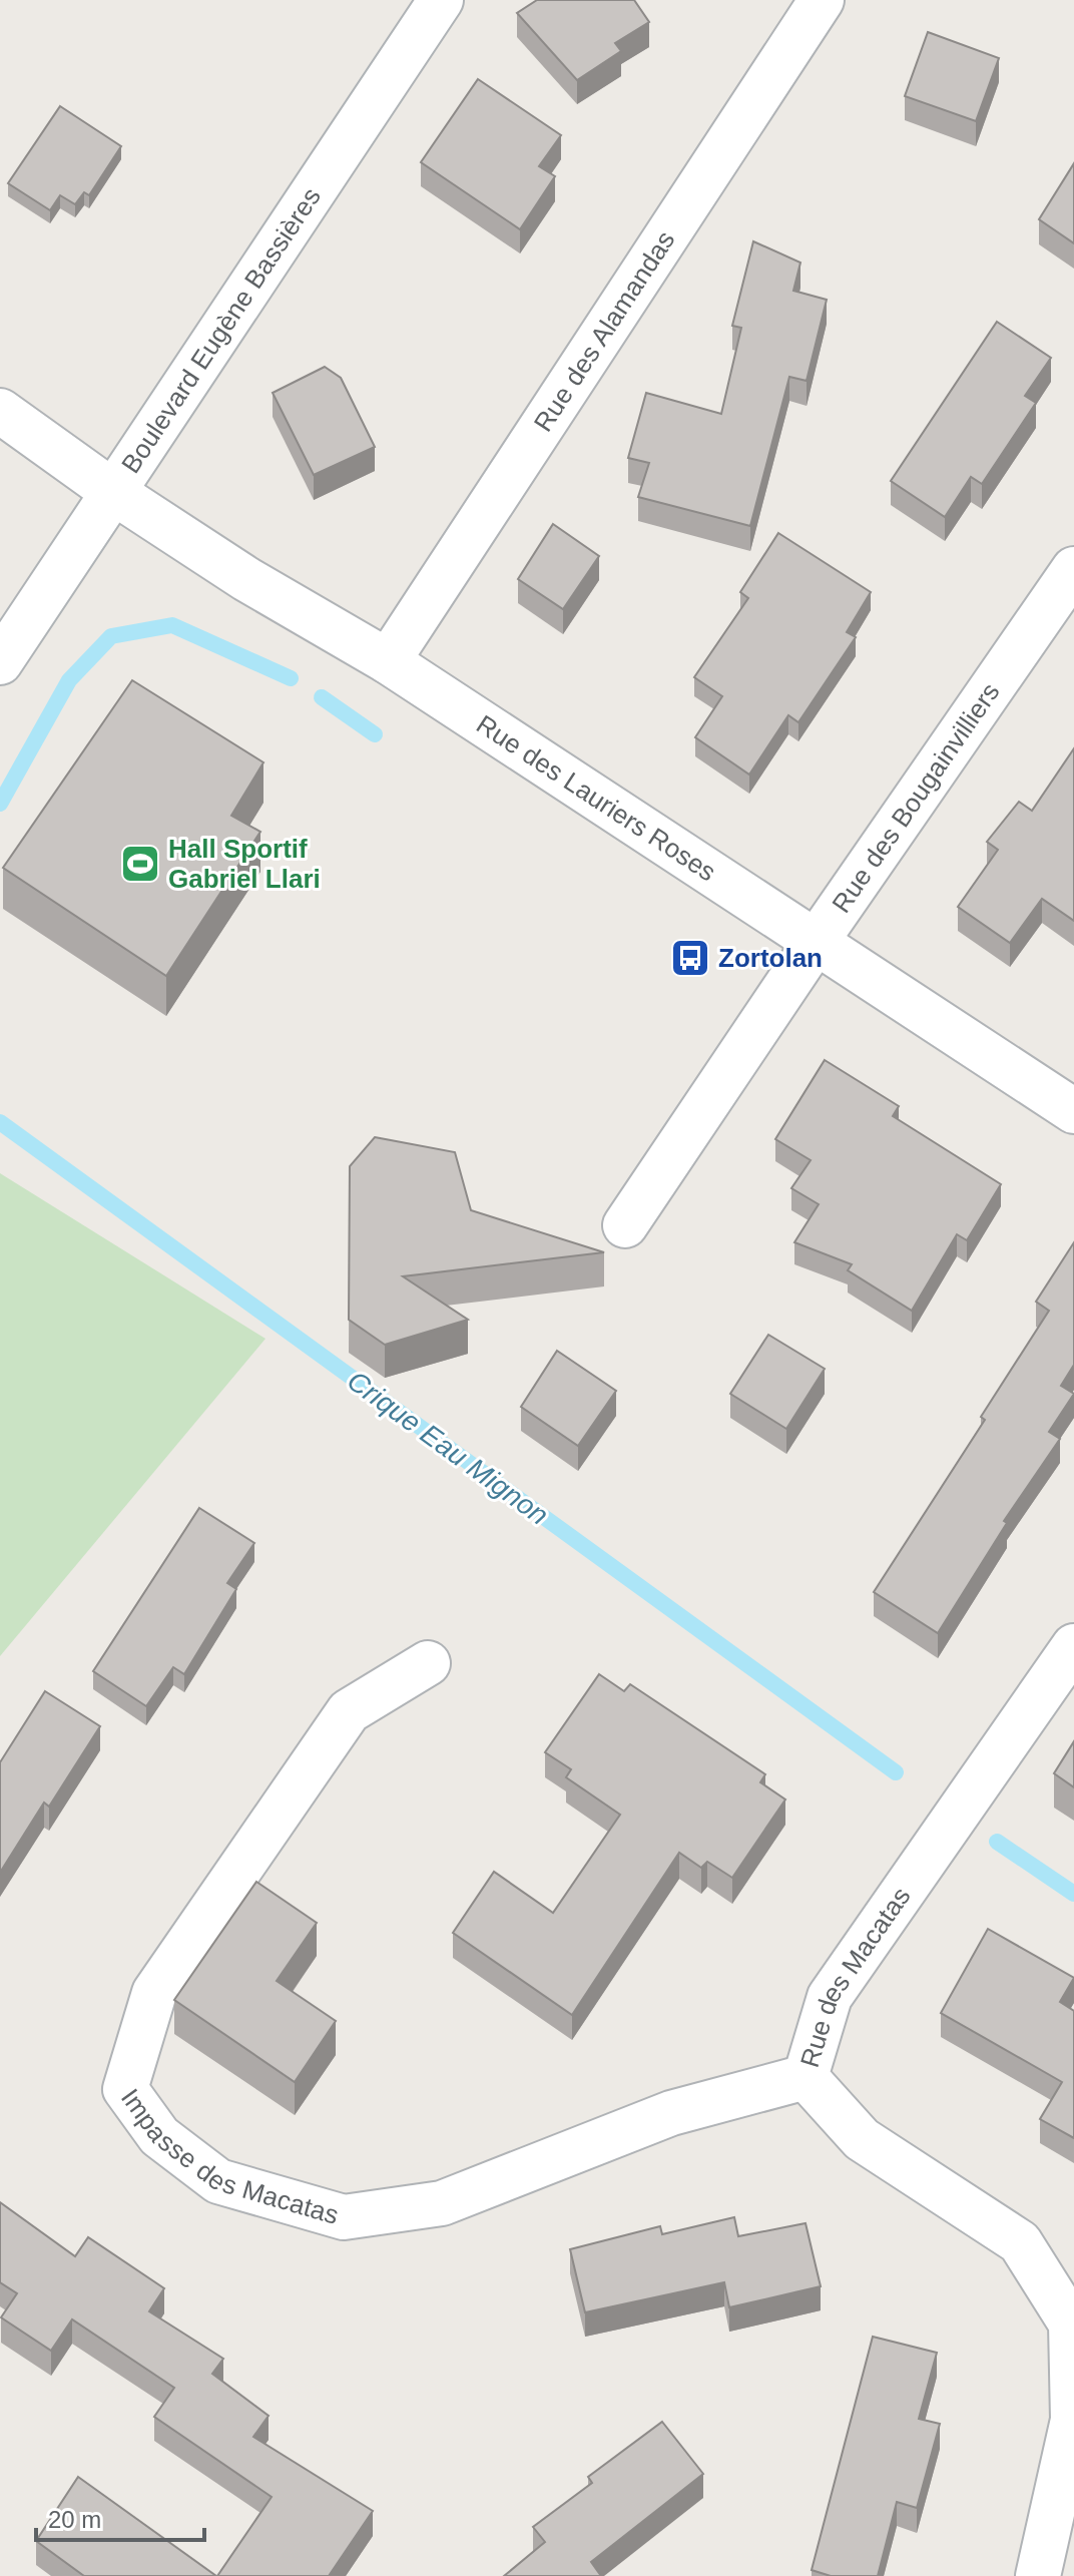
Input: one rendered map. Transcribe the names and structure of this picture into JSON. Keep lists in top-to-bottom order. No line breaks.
{"streets":{"street":["Boulevard Eugène Bassières","Rue des Alamandas","Rue des Lauriers Roses","Rue des Bougainvilliers","Rue des Macatas","Impasse des Macatas"]},"crossings":[["Boulevard Eugène Bassières","Rue des Lauriers Roses"],["Rue des Alamandas","Rue des Lauriers Roses"],["Rue des Lauriers Roses","Rue des Bougainvilliers"],["Rue des Macatas","Impasse des Macatas"]],"water":["Crique Eau Mignon"],"places":{"sports":["Hall Sportif Gabriel Llari"],"bus stop":["Zortolan"]},"scale_bar":"20 m"}
